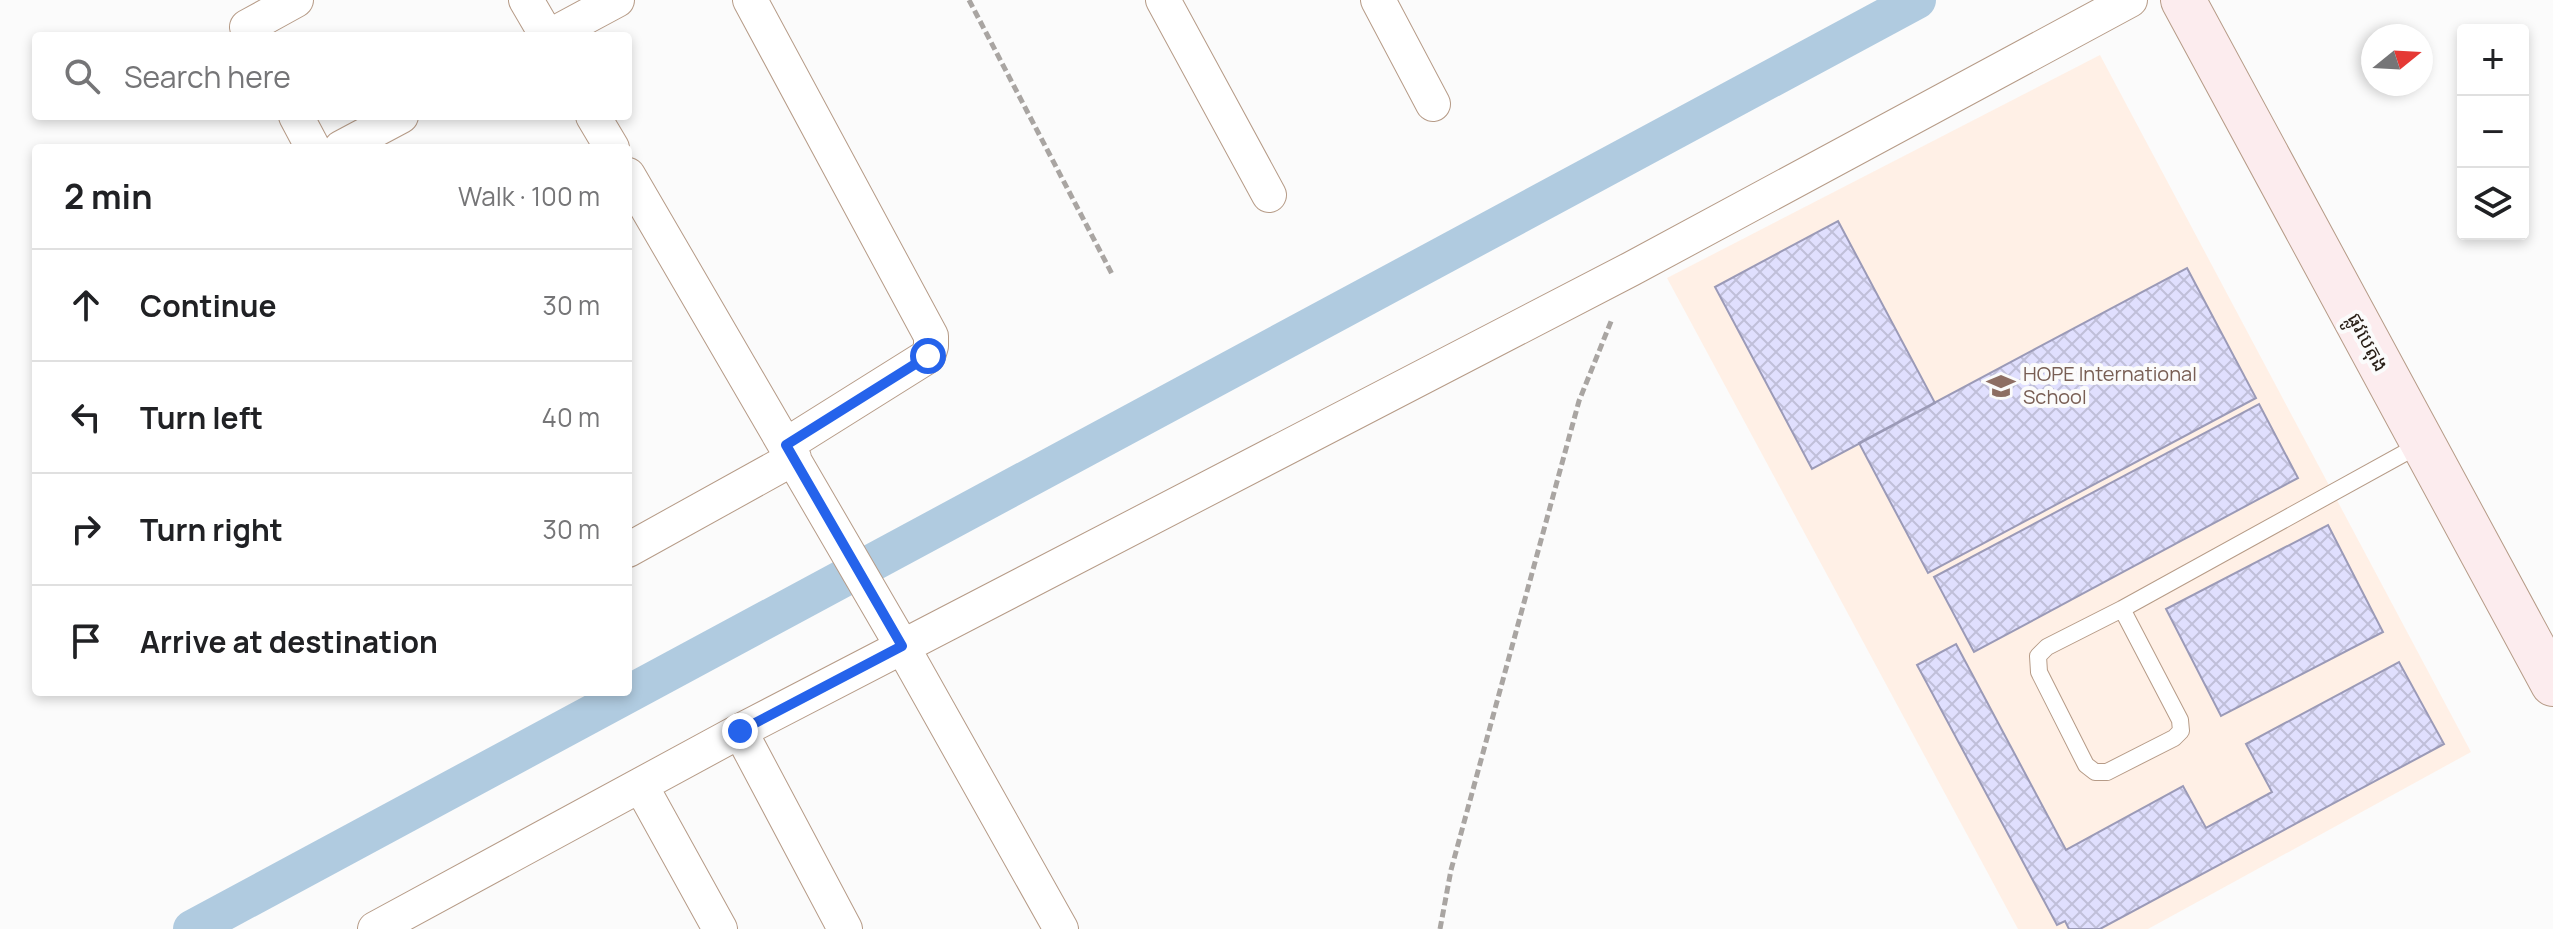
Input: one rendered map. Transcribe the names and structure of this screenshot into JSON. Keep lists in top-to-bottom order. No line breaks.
{"streets":{"main road":["ផ្លូវបេតុង"]},"places":{"school or university":["HOPE International School"]},"north":"right","page":{"map_buttons":["+","−"],"search":"Search here","heading":["2 min","Walk · 100 m"],"list":[["Continue","30 m"],["Turn left","40 m"],["Turn right","30 m"],"Arrive at destination"]}}
